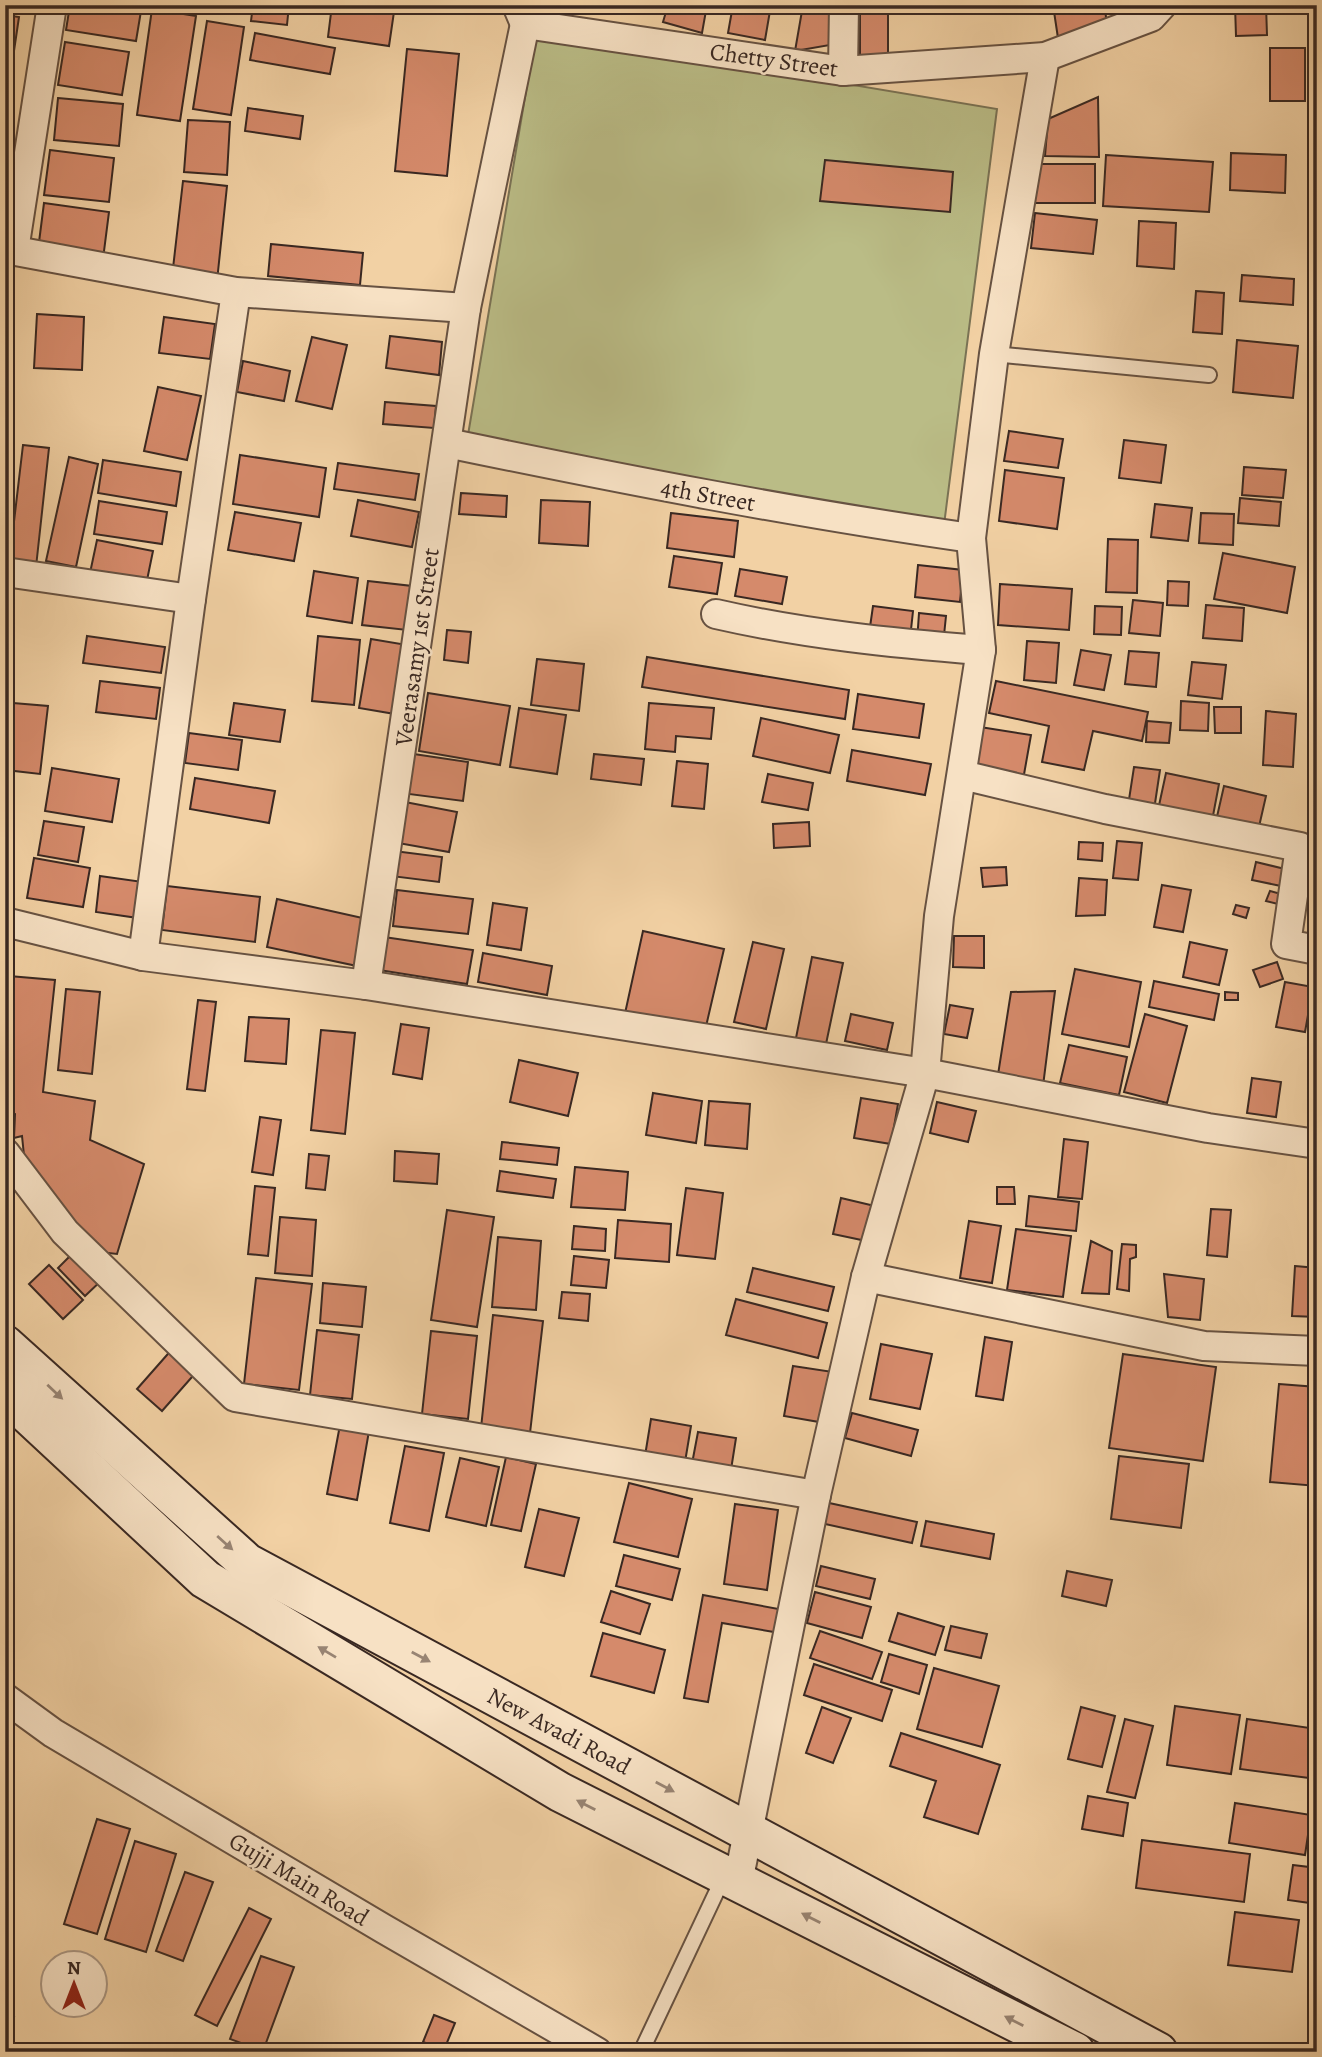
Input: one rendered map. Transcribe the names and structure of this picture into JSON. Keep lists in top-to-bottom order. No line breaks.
{"streets":{"main road":["New Avadi Road"],"street":["Chetty Street","4th Street","Veerasamy 1st Street","Gujji Main Road"]},"crossings":[["Chetty Street","Veerasamy 1st Street"],["4th Street","Veerasamy 1st Street"]],"north":"top"}
